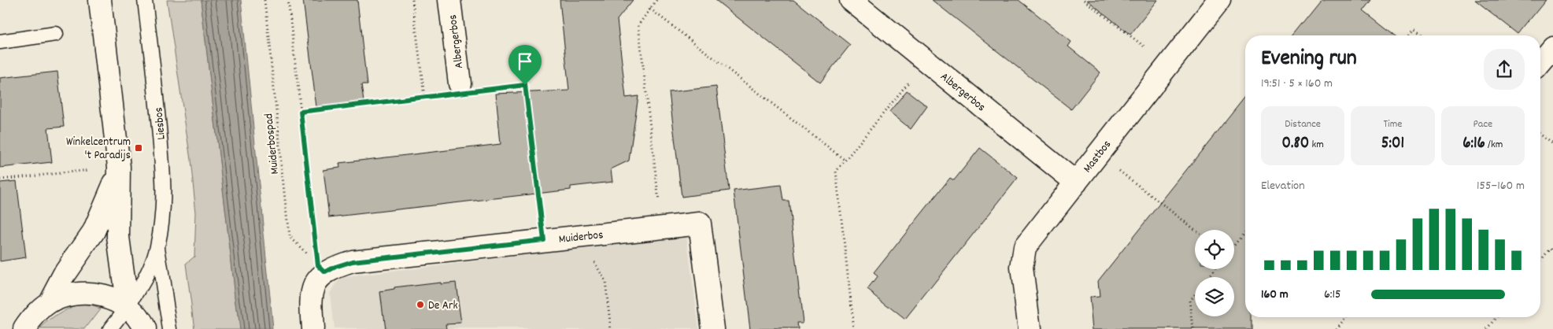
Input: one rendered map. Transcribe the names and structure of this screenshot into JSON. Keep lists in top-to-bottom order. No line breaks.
{"streets":{"street":["Albergerbos","Mastbos","Muiderbos"],"lane":["Liesbos"],"path":["Muiderbospad"]},"crossings":[["Albergerbos","Mastbos"],["Muiderbospad","Muiderbos"]],"places":{"transit":["Winkelcentrum 't Paradijs"],"other":["De Ark"]},"page":{"heading":["Evening run","19:51 · 5 × 160 m"],"stats":[["Distance","0.80 km"],["Time","5:01"],["Pace","6:16 /km"]],"chart":["Elevation","155–160 m"],"list":[{"name":"160 m","note":"6:15"}]}}
